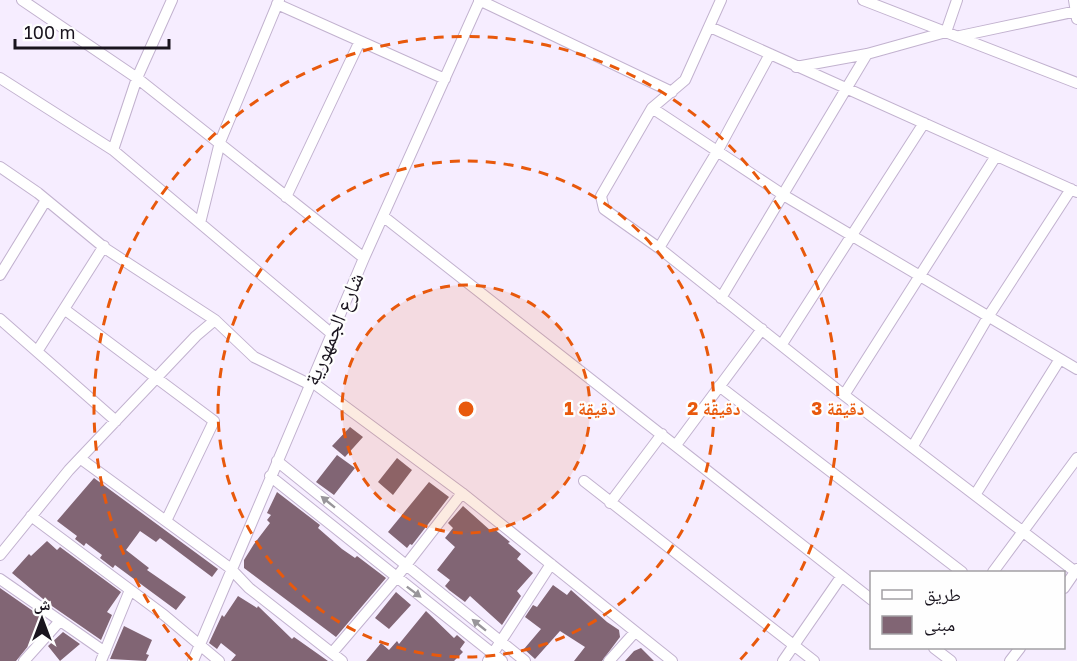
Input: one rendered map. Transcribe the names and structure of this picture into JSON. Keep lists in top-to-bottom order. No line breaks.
{"streets":{"street":["شارع الجمهورية"]},"legend":["طريق","مبنى"],"scale_bar":"100 m","north":"top","rings":["1 دقيقة","2 دقيقة","3 دقيقة"]}
